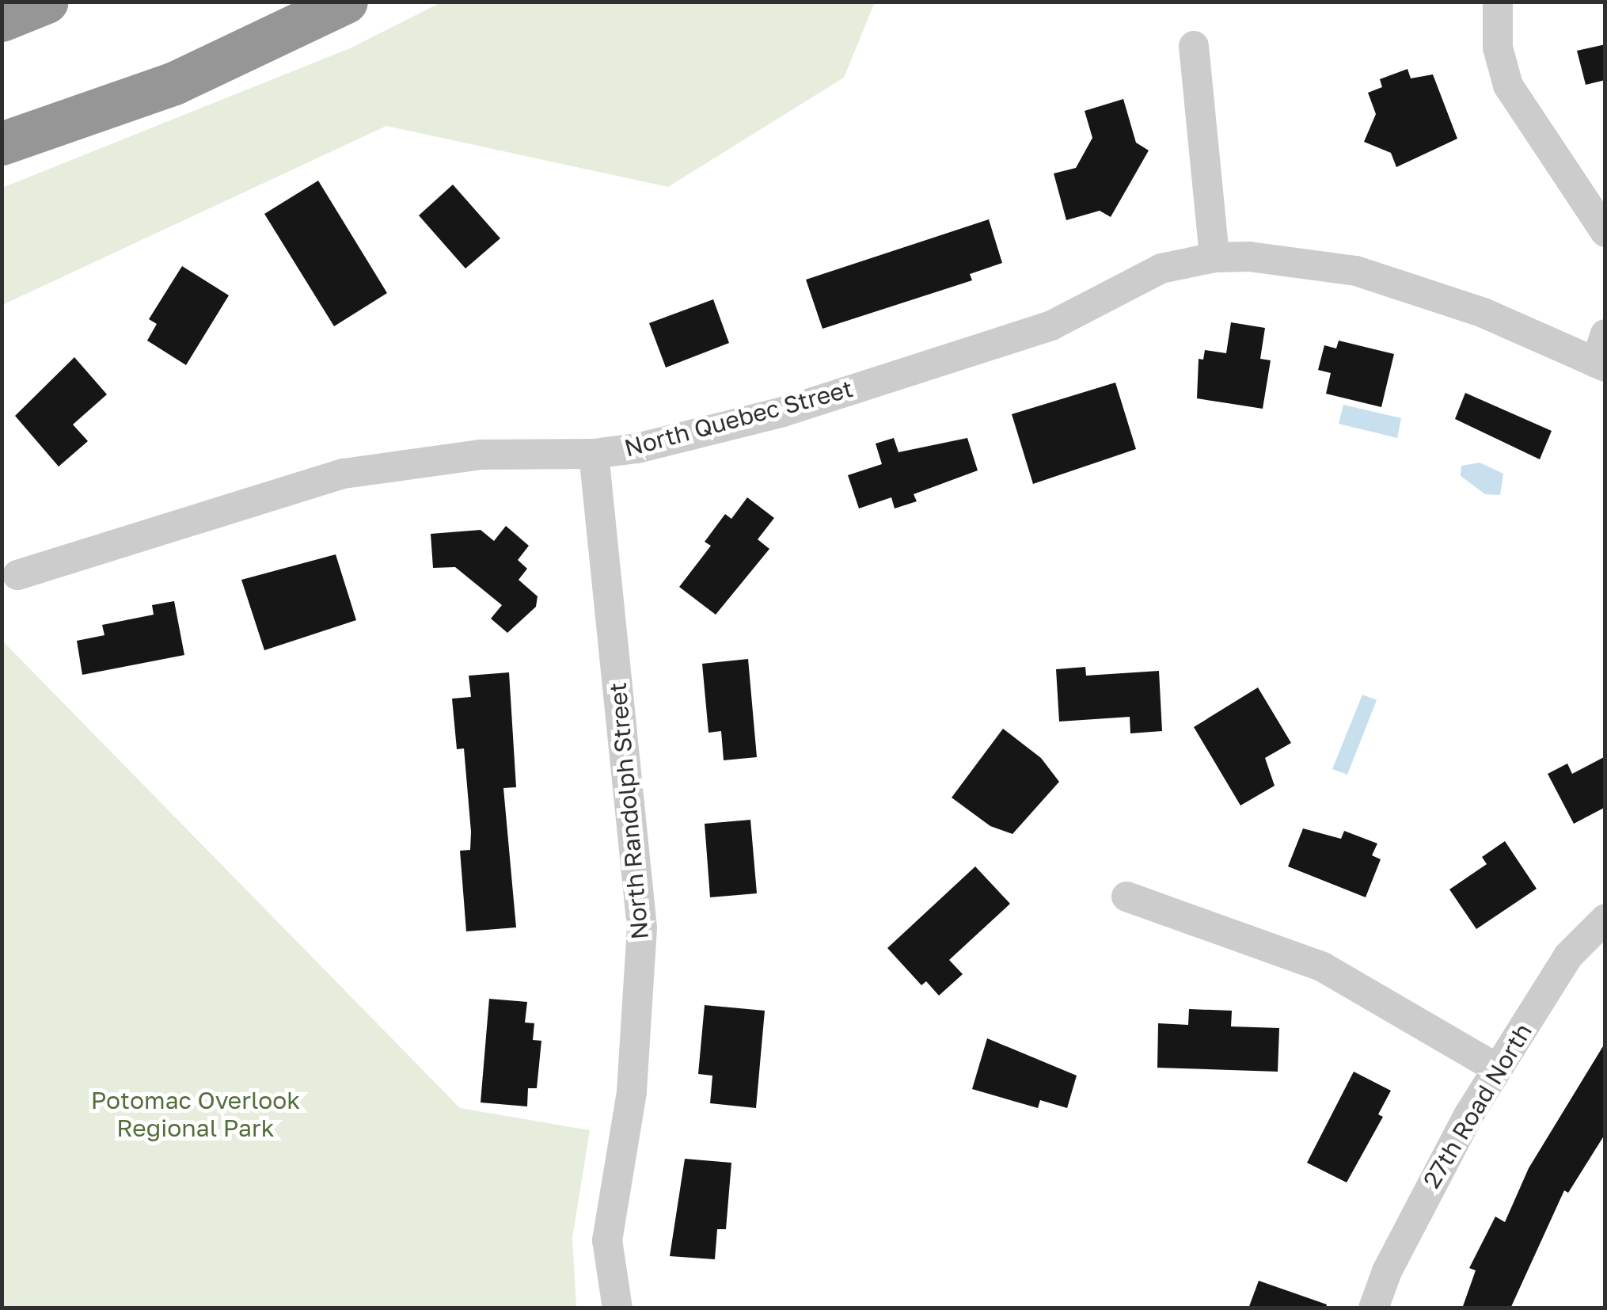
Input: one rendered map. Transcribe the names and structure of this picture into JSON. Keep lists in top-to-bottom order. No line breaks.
{"streets":{"street":["North Quebec Street","North Randolph Street","27th Road North"]},"crossings":[["North Quebec Street","North Randolph Street"]],"parks":["Potomac Overlook Regional Park"]}
